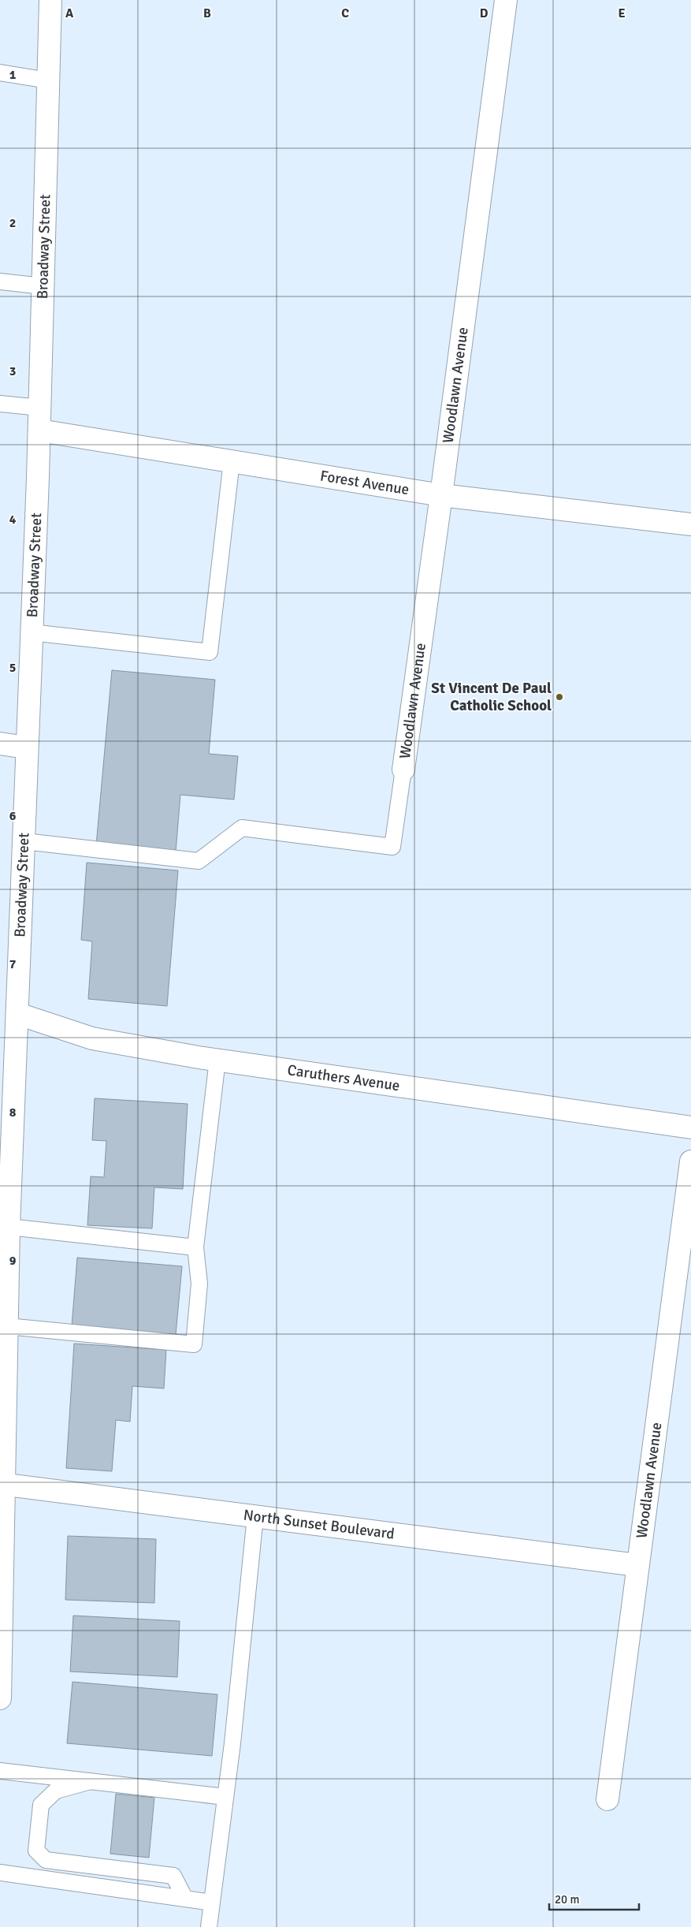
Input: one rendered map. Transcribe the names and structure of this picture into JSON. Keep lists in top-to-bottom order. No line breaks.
{"streets":{"street":["Broadway Street","Woodlawn Avenue","Forest Avenue","Caruthers Avenue","North Sunset Boulevard"]},"crossings":[["Broadway Street","Forest Avenue"],["Broadway Street","Caruthers Avenue"],["Broadway Street","North Sunset Boulevard"],["Woodlawn Avenue","Forest Avenue"],["Woodlawn Avenue","North Sunset Boulevard"]],"places":["St Vincent De Paul Catholic School"],"scale_bar":"20 m","grid":{"columns":["A","B","C","D","E"],"rows":["1","2","3","4","5","6","7","8","9"]}}
